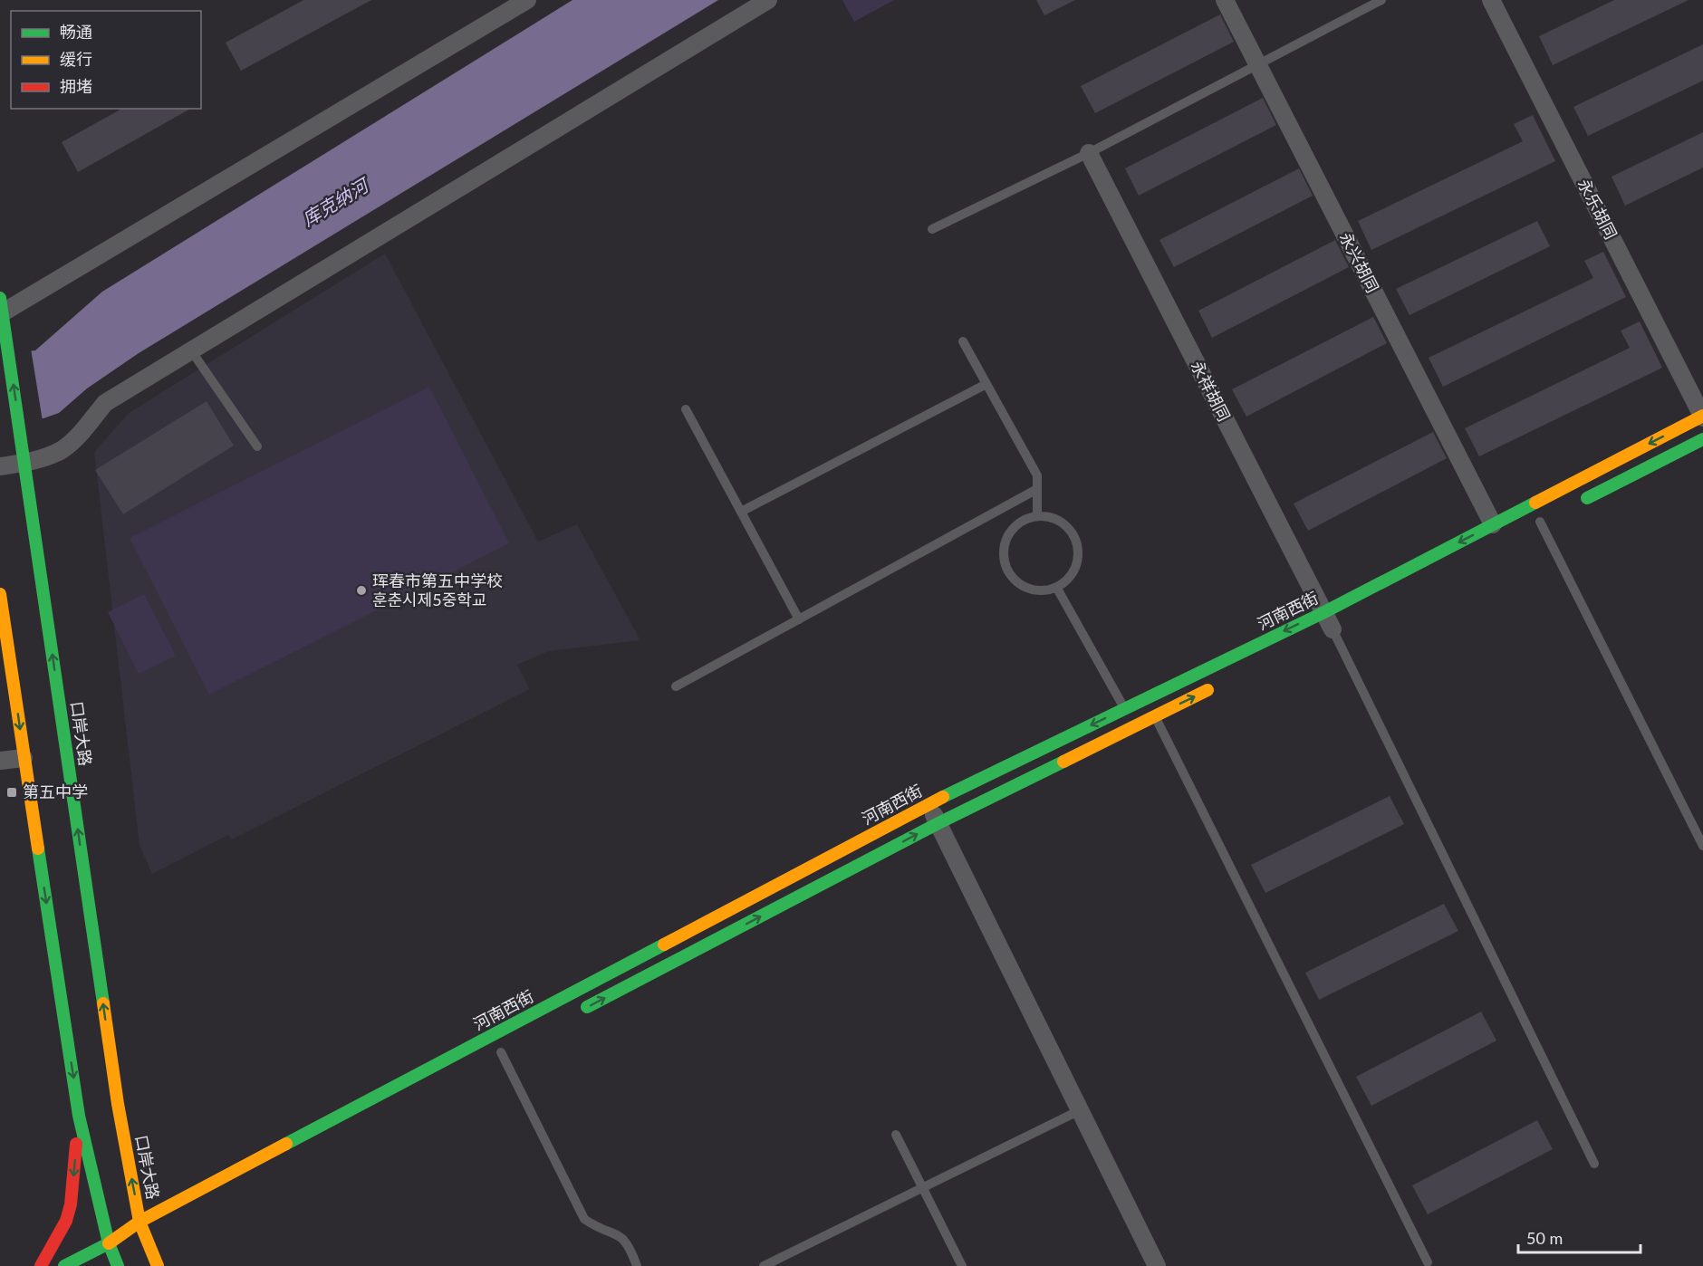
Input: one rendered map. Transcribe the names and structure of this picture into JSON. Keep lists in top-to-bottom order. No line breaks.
{"streets":{"main road":["河南西街","口岸大路"],"street":["永乐胡同","永兴胡同","永祥胡同"]},"crossings":[["永乐胡同","河南西街"],["永兴胡同","河南西街"],["永祥胡同","河南西街"],["河南西街","口岸大路"]],"water":["库克纳河"],"places":{"other":["珲春市第五中学校 훈춘시제5중학교"],"transit":["第五中学"]},"legend":["畅通","缓行","拥堵"],"scale_bar":"50 m"}
